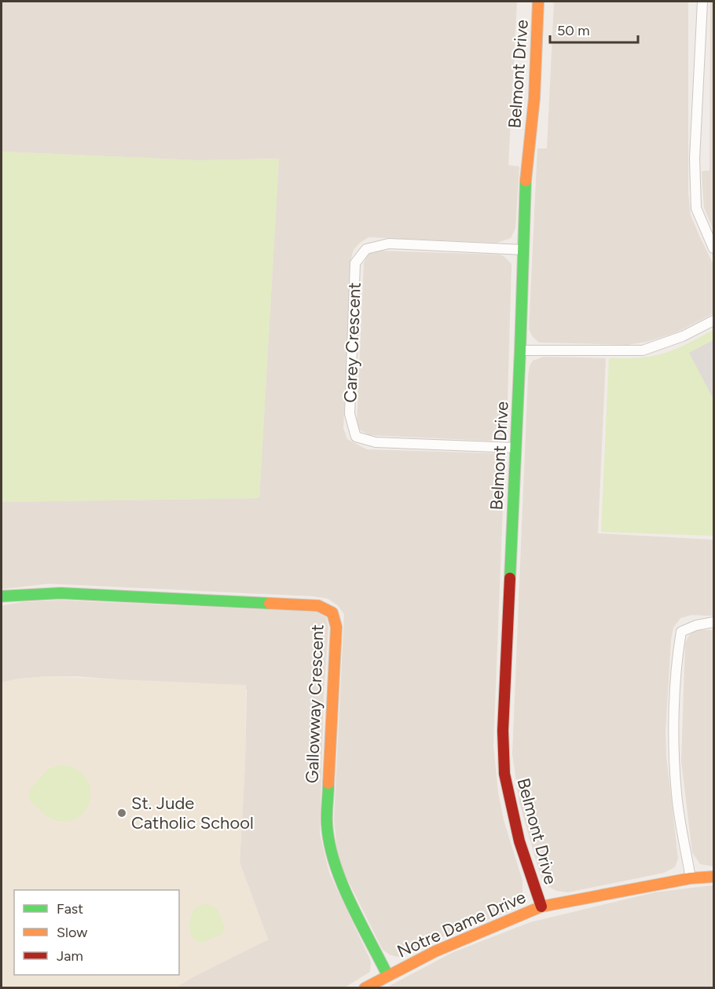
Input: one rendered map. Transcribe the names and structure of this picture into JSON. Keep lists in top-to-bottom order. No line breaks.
{"streets":{"street":["Belmont Drive","Carey Crescent","Gallowway Crescent","Notre Dame Drive"]},"crossings":[["Belmont Drive","Carey Crescent"],["Belmont Drive","Notre Dame Drive"],["Gallowway Crescent","Notre Dame Drive"]],"places":["St. Jude Catholic School"],"legend":["Fast","Slow","Jam"],"scale_bar":"50 m"}
